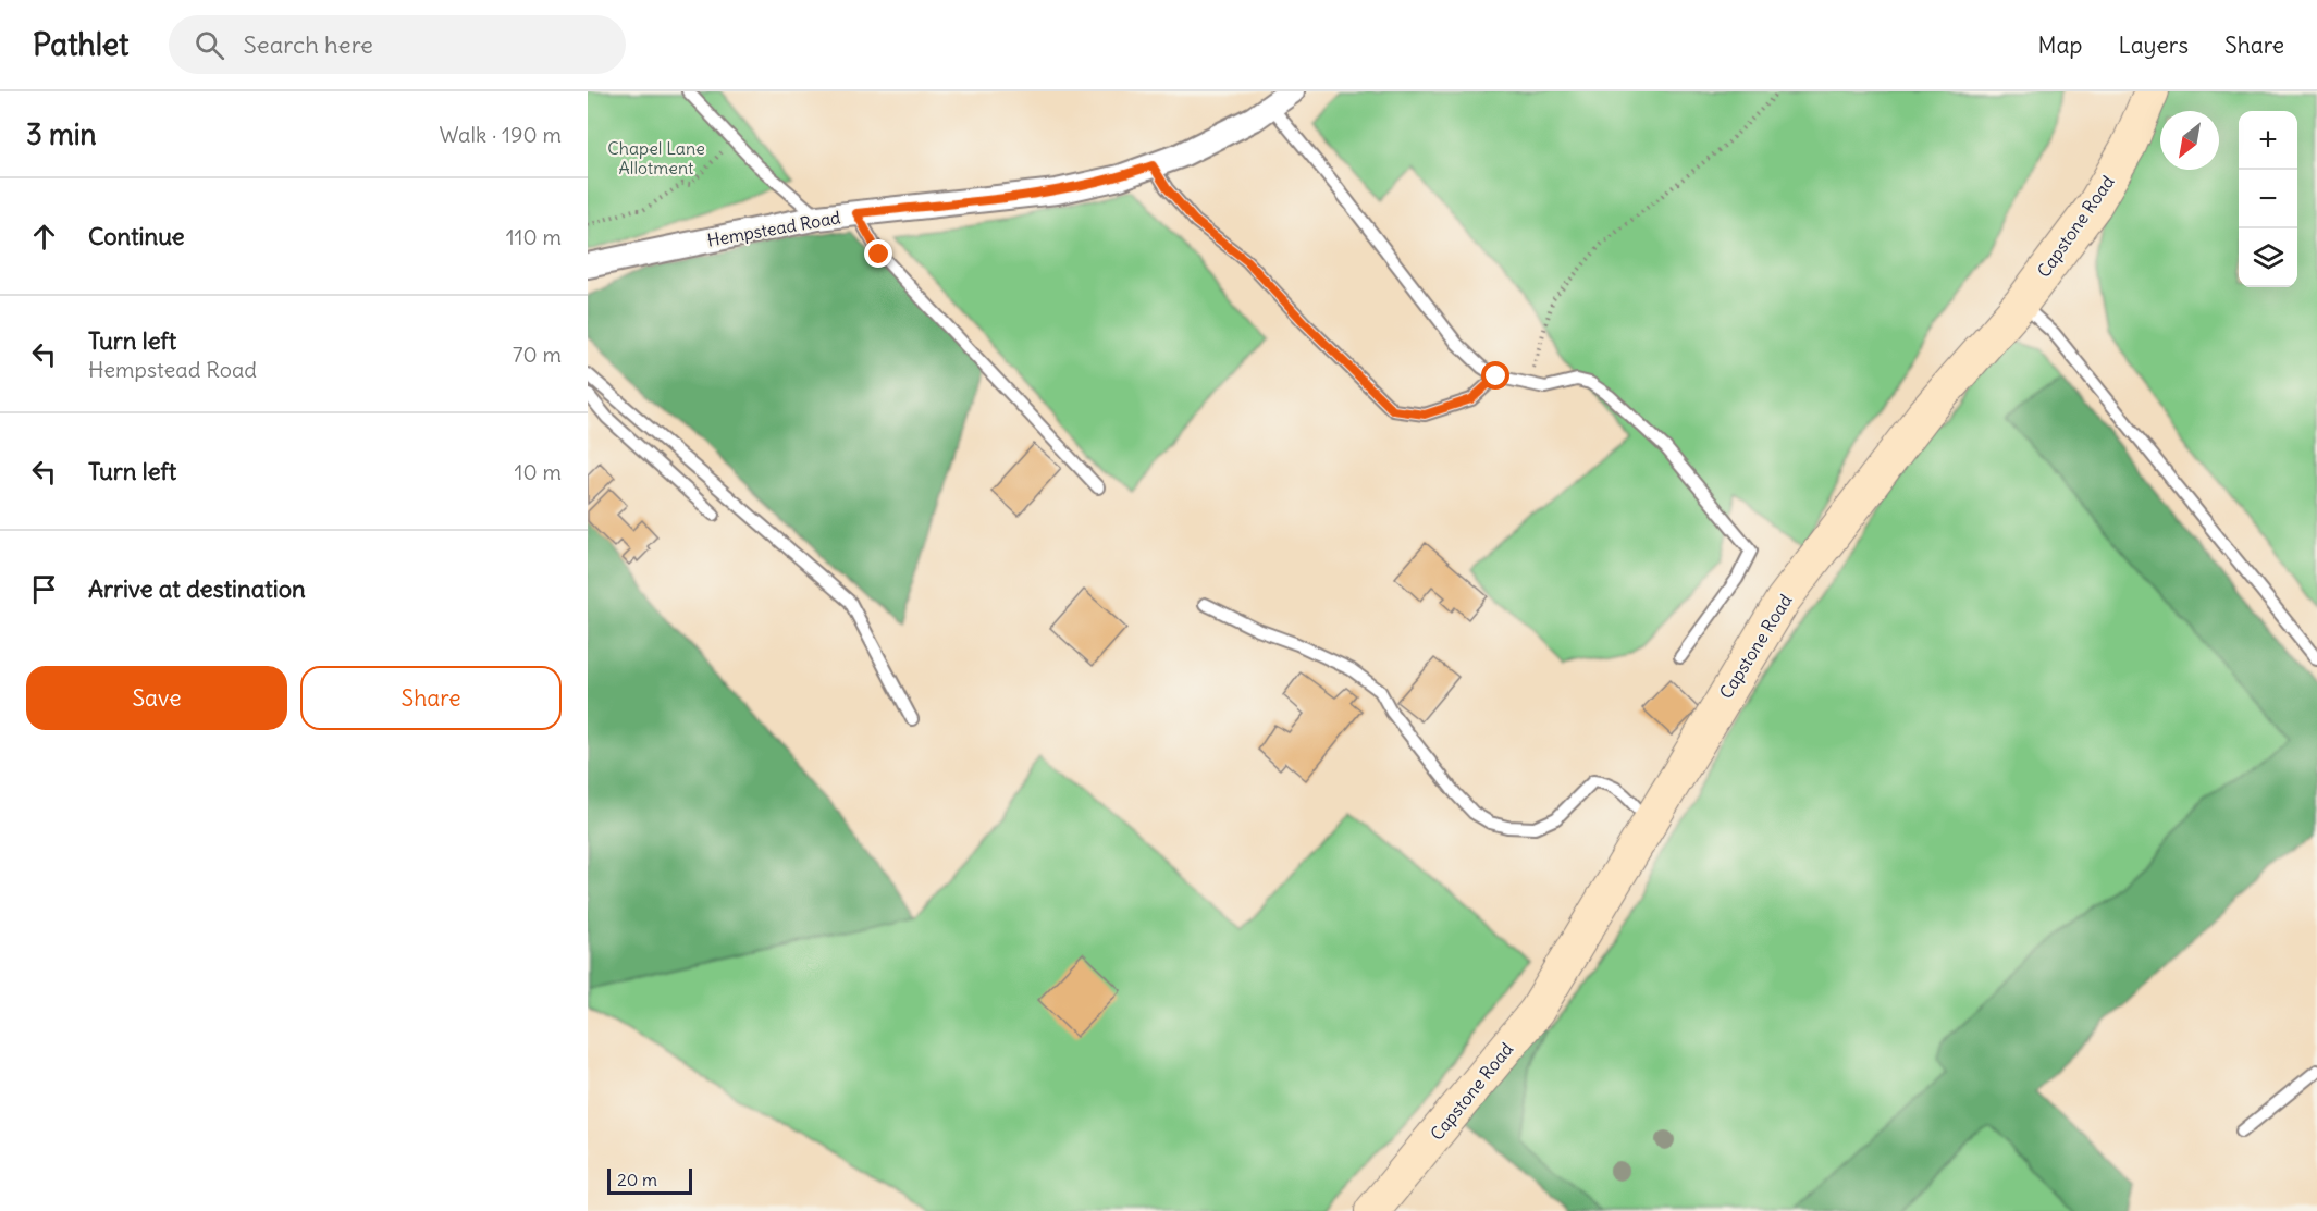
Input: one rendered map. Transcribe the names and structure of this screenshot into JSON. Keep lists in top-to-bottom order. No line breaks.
{"streets":{"street":["Capstone Road","Hempstead Road"]},"parks":["Chapel Lane Allotment"],"scale_bar":"20 m","north":"bottom left","page":{"header":"Pathlet","search":"Search here","nav":["Map","Layers","Share"],"heading":["3 min","Walk · 190 m"],"map_buttons":["+","−"],"list":[["Continue","110 m"],["Turn left","Hempstead Road","70 m"],["Turn left","10 m"],"Arrive at destination"],"buttons":["Save","Share"],"scale":"20 m"}}
